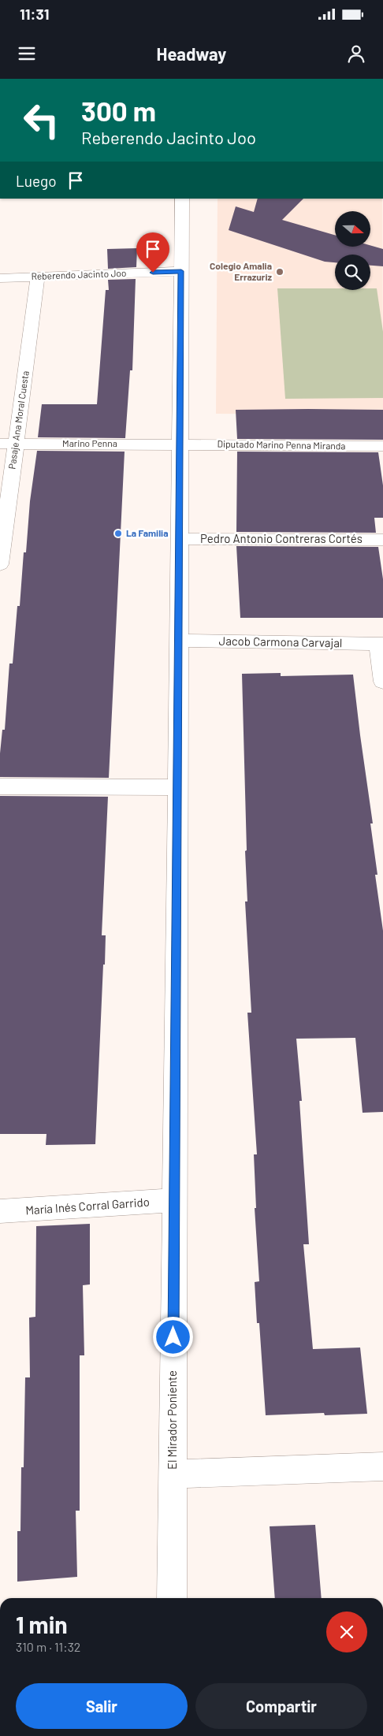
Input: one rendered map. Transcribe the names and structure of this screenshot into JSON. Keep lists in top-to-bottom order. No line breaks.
{"streets":{"street":["Reberendo Jacinto Joo","Pasaje Ana Moral Cuesta","Marino Penna","Diputado Marino Penna Miranda","Pedro Antonio Contreras Cortés","Jacob Carmona Carvajal","María Inés Corral Garrido","El Mirador Poniente"]},"crossings":[["Reberendo Jacinto Joo","Pasaje Ana Moral Cuesta"],["Reberendo Jacinto Joo","El Mirador Poniente"],["Pasaje Ana Moral Cuesta","Marino Penna"],["Marino Penna","Diputado Marino Penna Miranda"],["Marino Penna","El Mirador Poniente"],["Diputado Marino Penna Miranda","El Mirador Poniente"],["Pedro Antonio Contreras Cortés","El Mirador Poniente"],["Jacob Carmona Carvajal","El Mirador Poniente"],["María Inés Corral Garrido","El Mirador Poniente"]],"places":["Colegio Amalia Errazuriz","La Familia"],"north":"right","page":{"status":"11:31","header":"Headway","turn":["300 m","Reberendo Jacinto Joo"],"then":"Luego","heading":["1 min","310 m · 11:32"],"buttons":["Salir","Compartir"]}}
